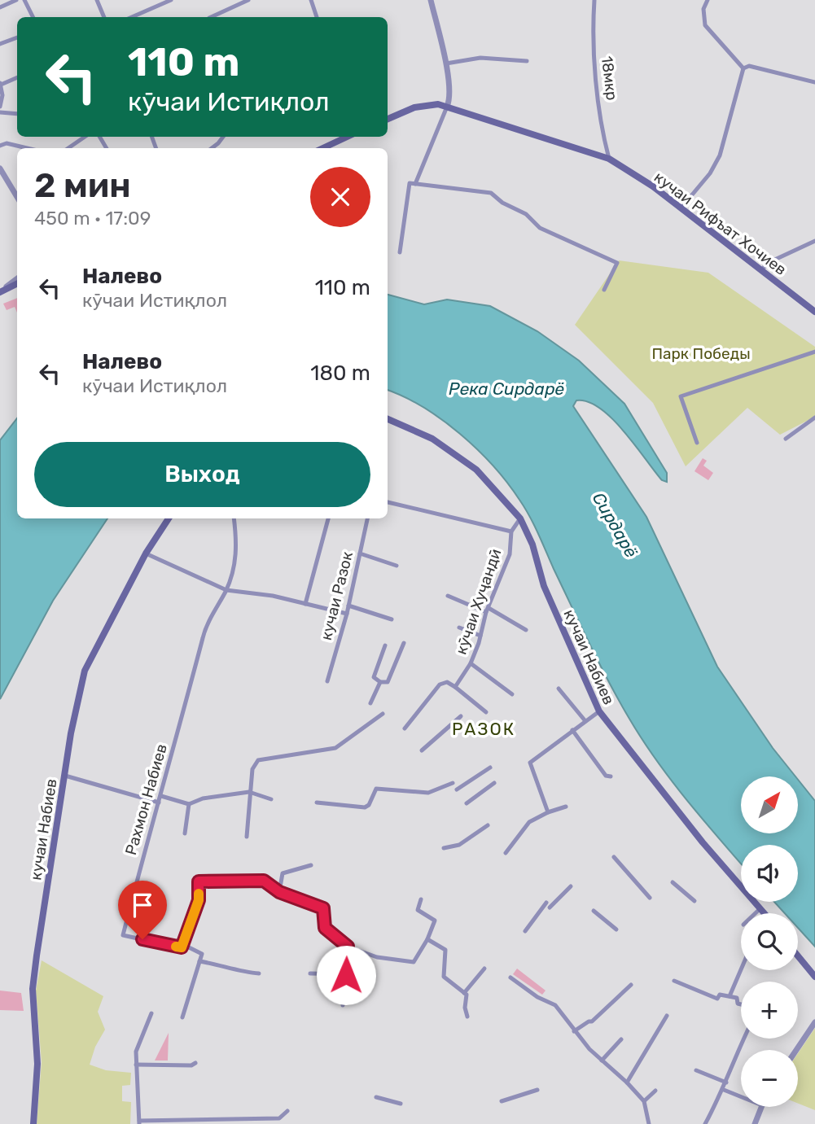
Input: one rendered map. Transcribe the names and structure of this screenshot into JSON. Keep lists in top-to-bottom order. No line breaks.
{"streets":{"main road":["кучаи Рифъат Хочиев","кучаи Набиев"],"street":["18мкр","кучаи Разок","кӯчаи Хуҷандӣ","Рахмон Набиев"]},"crossings":[["18мкр","кучаи Рифъат Хочиев"],["кӯчаи Хуҷандӣ","кучаи Набиев"]],"districts":["РАЗОК"],"water":["Река Сирдарё","Сирдарё"],"parks":["Парк Победы"],"north":"top right","page":{"turn":["110 m","кӯчаи Истиқлол"],"heading":["2 мин","450 m · 17:09"],"list":[{"name":"Налево","note":"кӯчаи Истиқлол","value":"110 m"},{"name":"Налево","note":"кӯчаи Истиқлол","value":"180 m"}],"buttons":"Выход","map_buttons":["+","−"]}}
